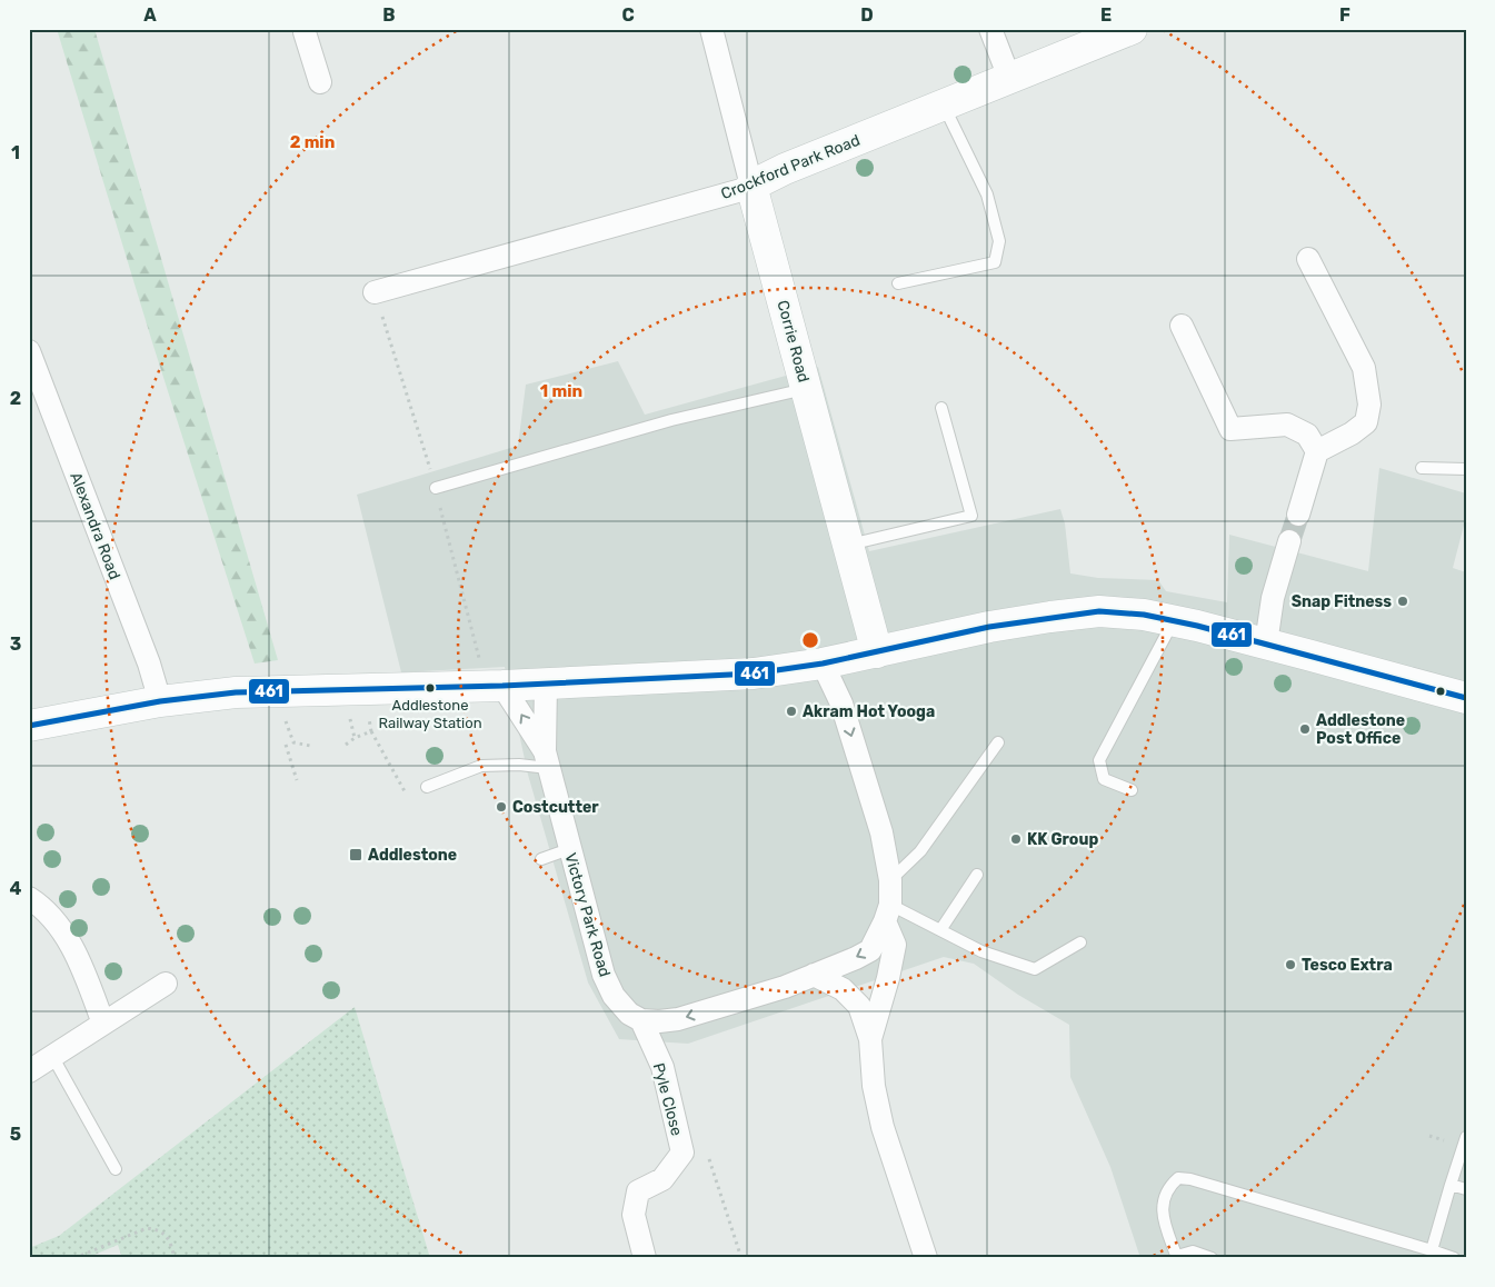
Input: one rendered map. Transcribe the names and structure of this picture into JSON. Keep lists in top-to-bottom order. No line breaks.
{"streets":{"main road":["Crockford Park Road","Corrie Road"],"street":["Alexandra Road","Victory Park Road","Pyle Close"]},"crossings":[["Crockford Park Road","Corrie Road"],["Victory Park Road","Pyle Close"]],"places":{"other":["Snap Fitness","Addlestone Railway Station","Akram Hot Yooga","Addlestone Post Office","Costcutter","KK Group","Tesco Extra"],"transit":["Addlestone"]},"lines":["transit line 461"],"grid":{"columns":["A","B","C","D","E","F"],"rows":["1","2","3","4","5"]},"rings":["2 min","1 min"]}
